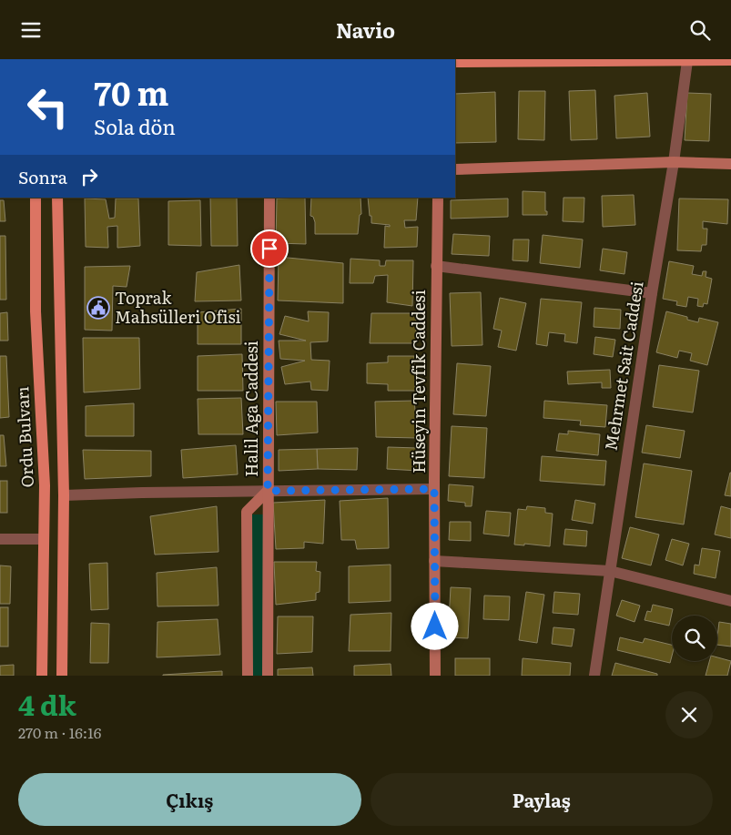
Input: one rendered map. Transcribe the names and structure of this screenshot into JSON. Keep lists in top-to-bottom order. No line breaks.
{"streets":{"main road":["Ordu Bulvarı"],"street":["Mehrmet Sait Caddesi","Hüseyin Tevfik Caddesi","Halil Aga Caddesi"]},"places":{"public building":["Toprak Mahsülleri Ofisi"]},"page":{"header":"Navio","turn":["70 m","Sola dön"],"then":"Sonra","heading":["4 dk","270 m · 16:16"],"buttons":["Çıkış","Paylaş"]}}
